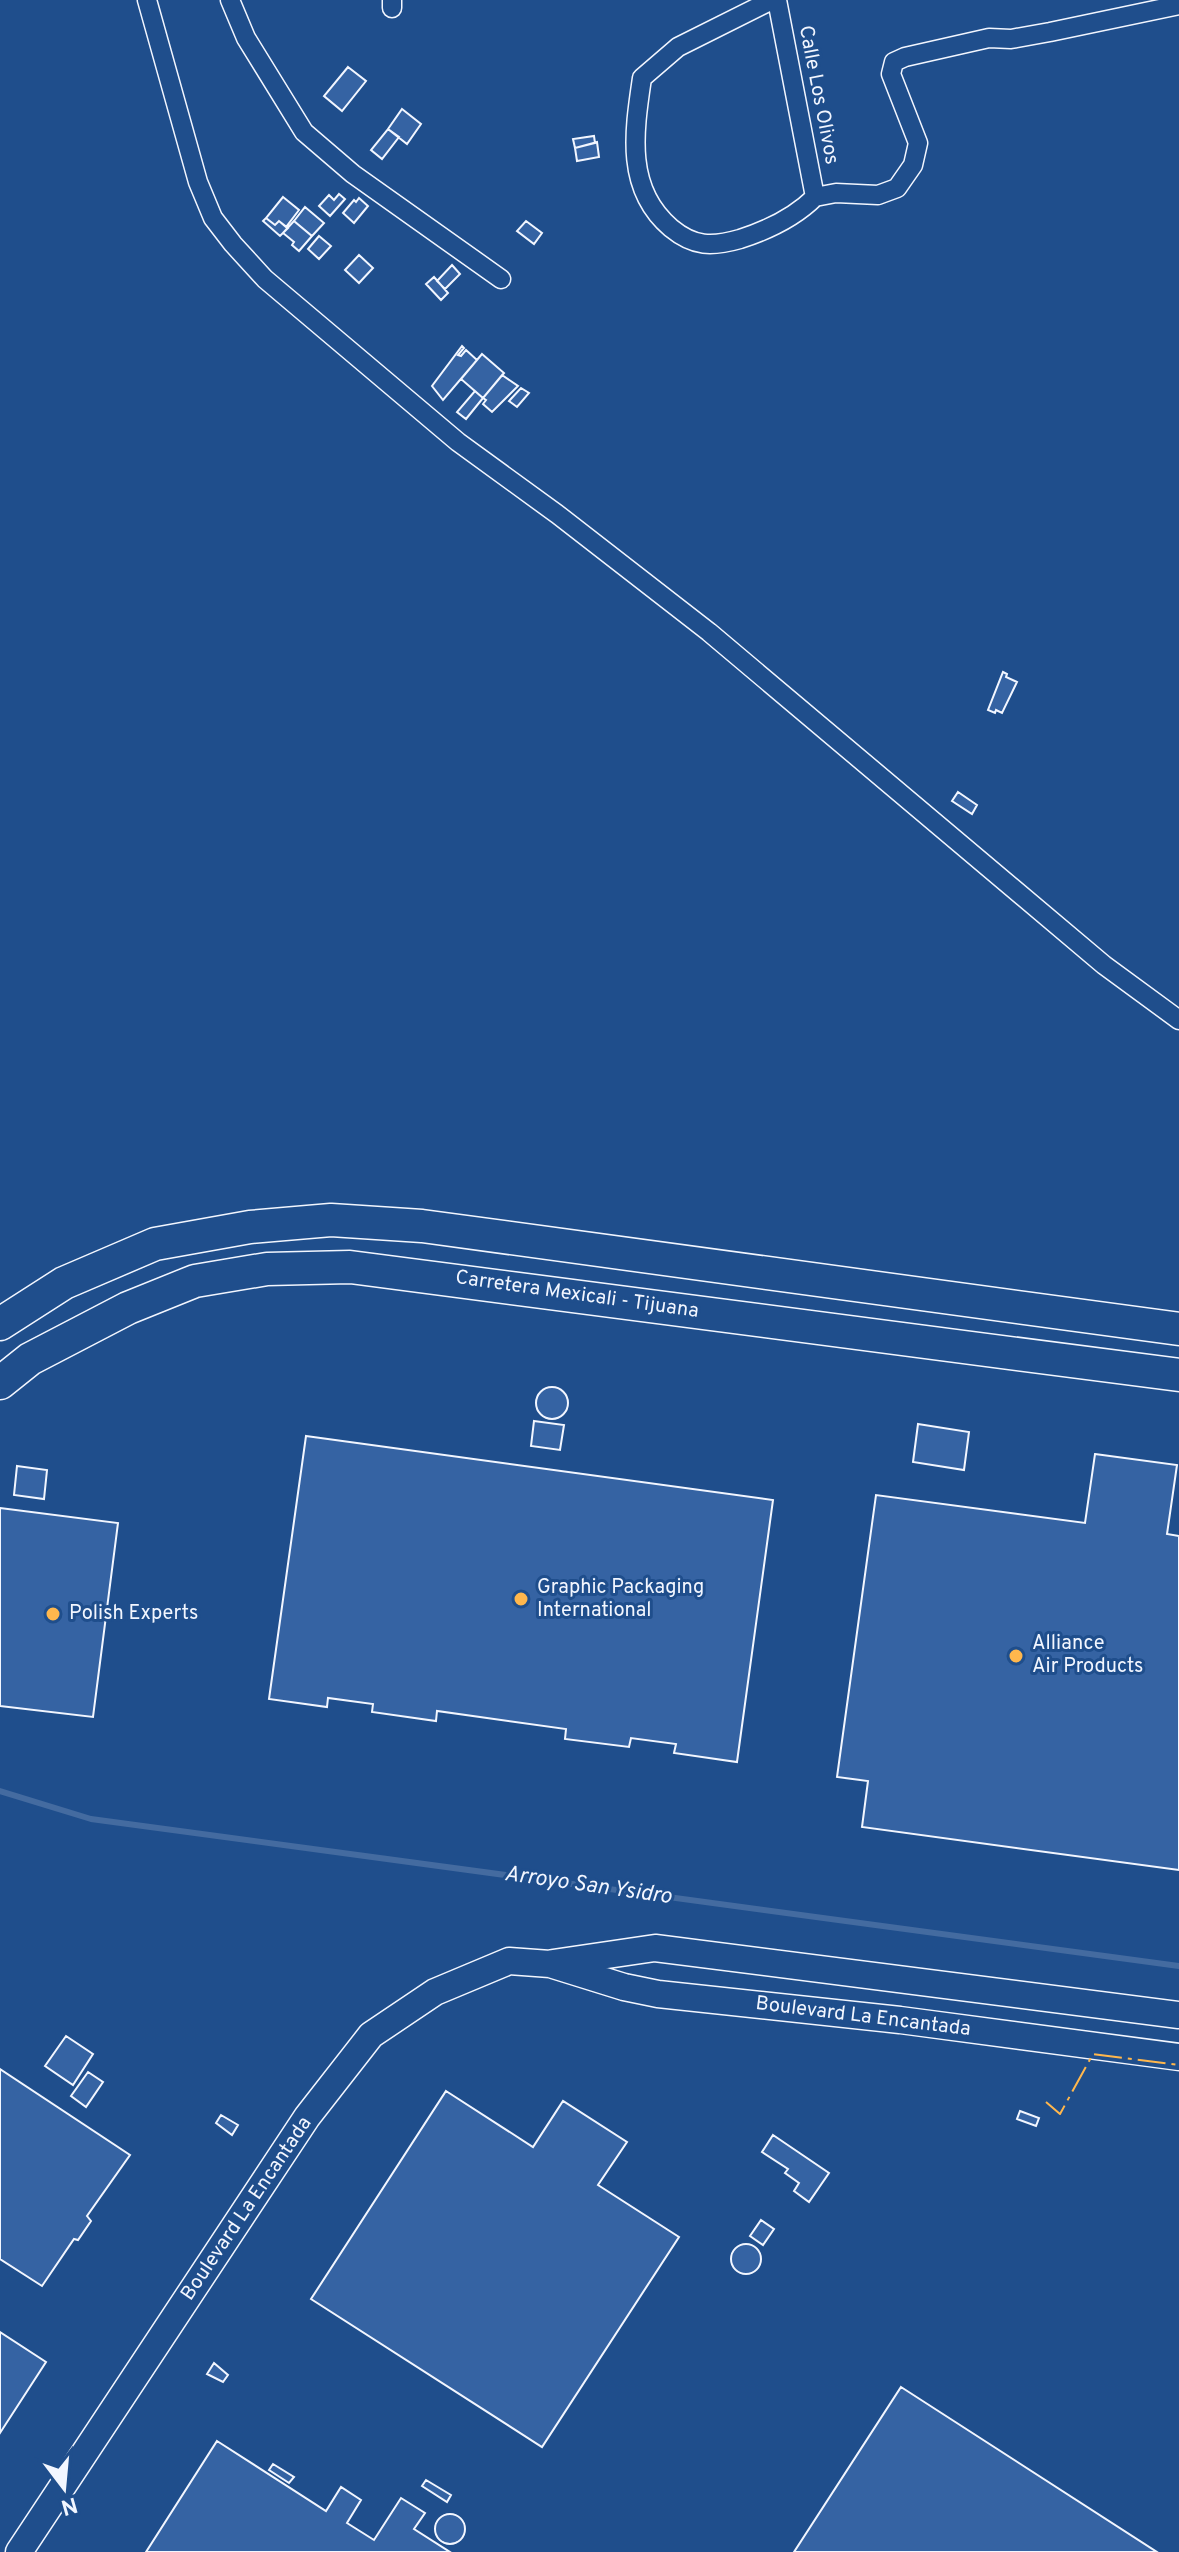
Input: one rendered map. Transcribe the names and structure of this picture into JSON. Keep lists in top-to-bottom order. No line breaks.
{"streets":{"highway":["Carretera Mexicali - Tijuana"],"main road":["Boulevard La Encantada"],"street":["Calle Los Olivos"]},"water":["Arroyo San Ysidro"],"places":["Graphic Packaging International","Polish Experts","Alliance Air Products"],"north":"bottom"}
